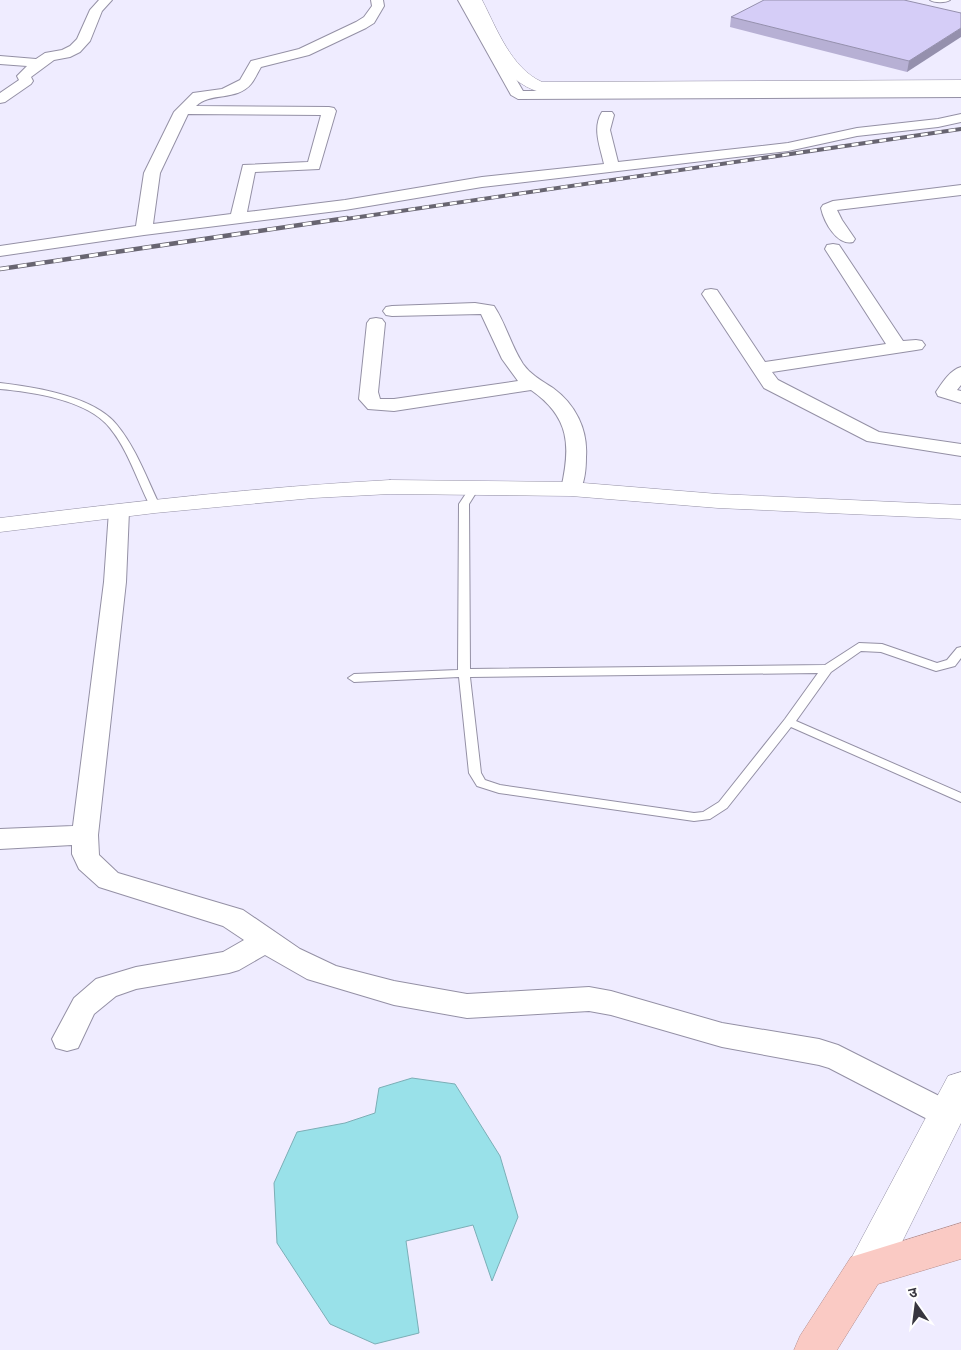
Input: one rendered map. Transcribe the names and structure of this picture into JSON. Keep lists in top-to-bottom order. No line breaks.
{"north":"top"}
